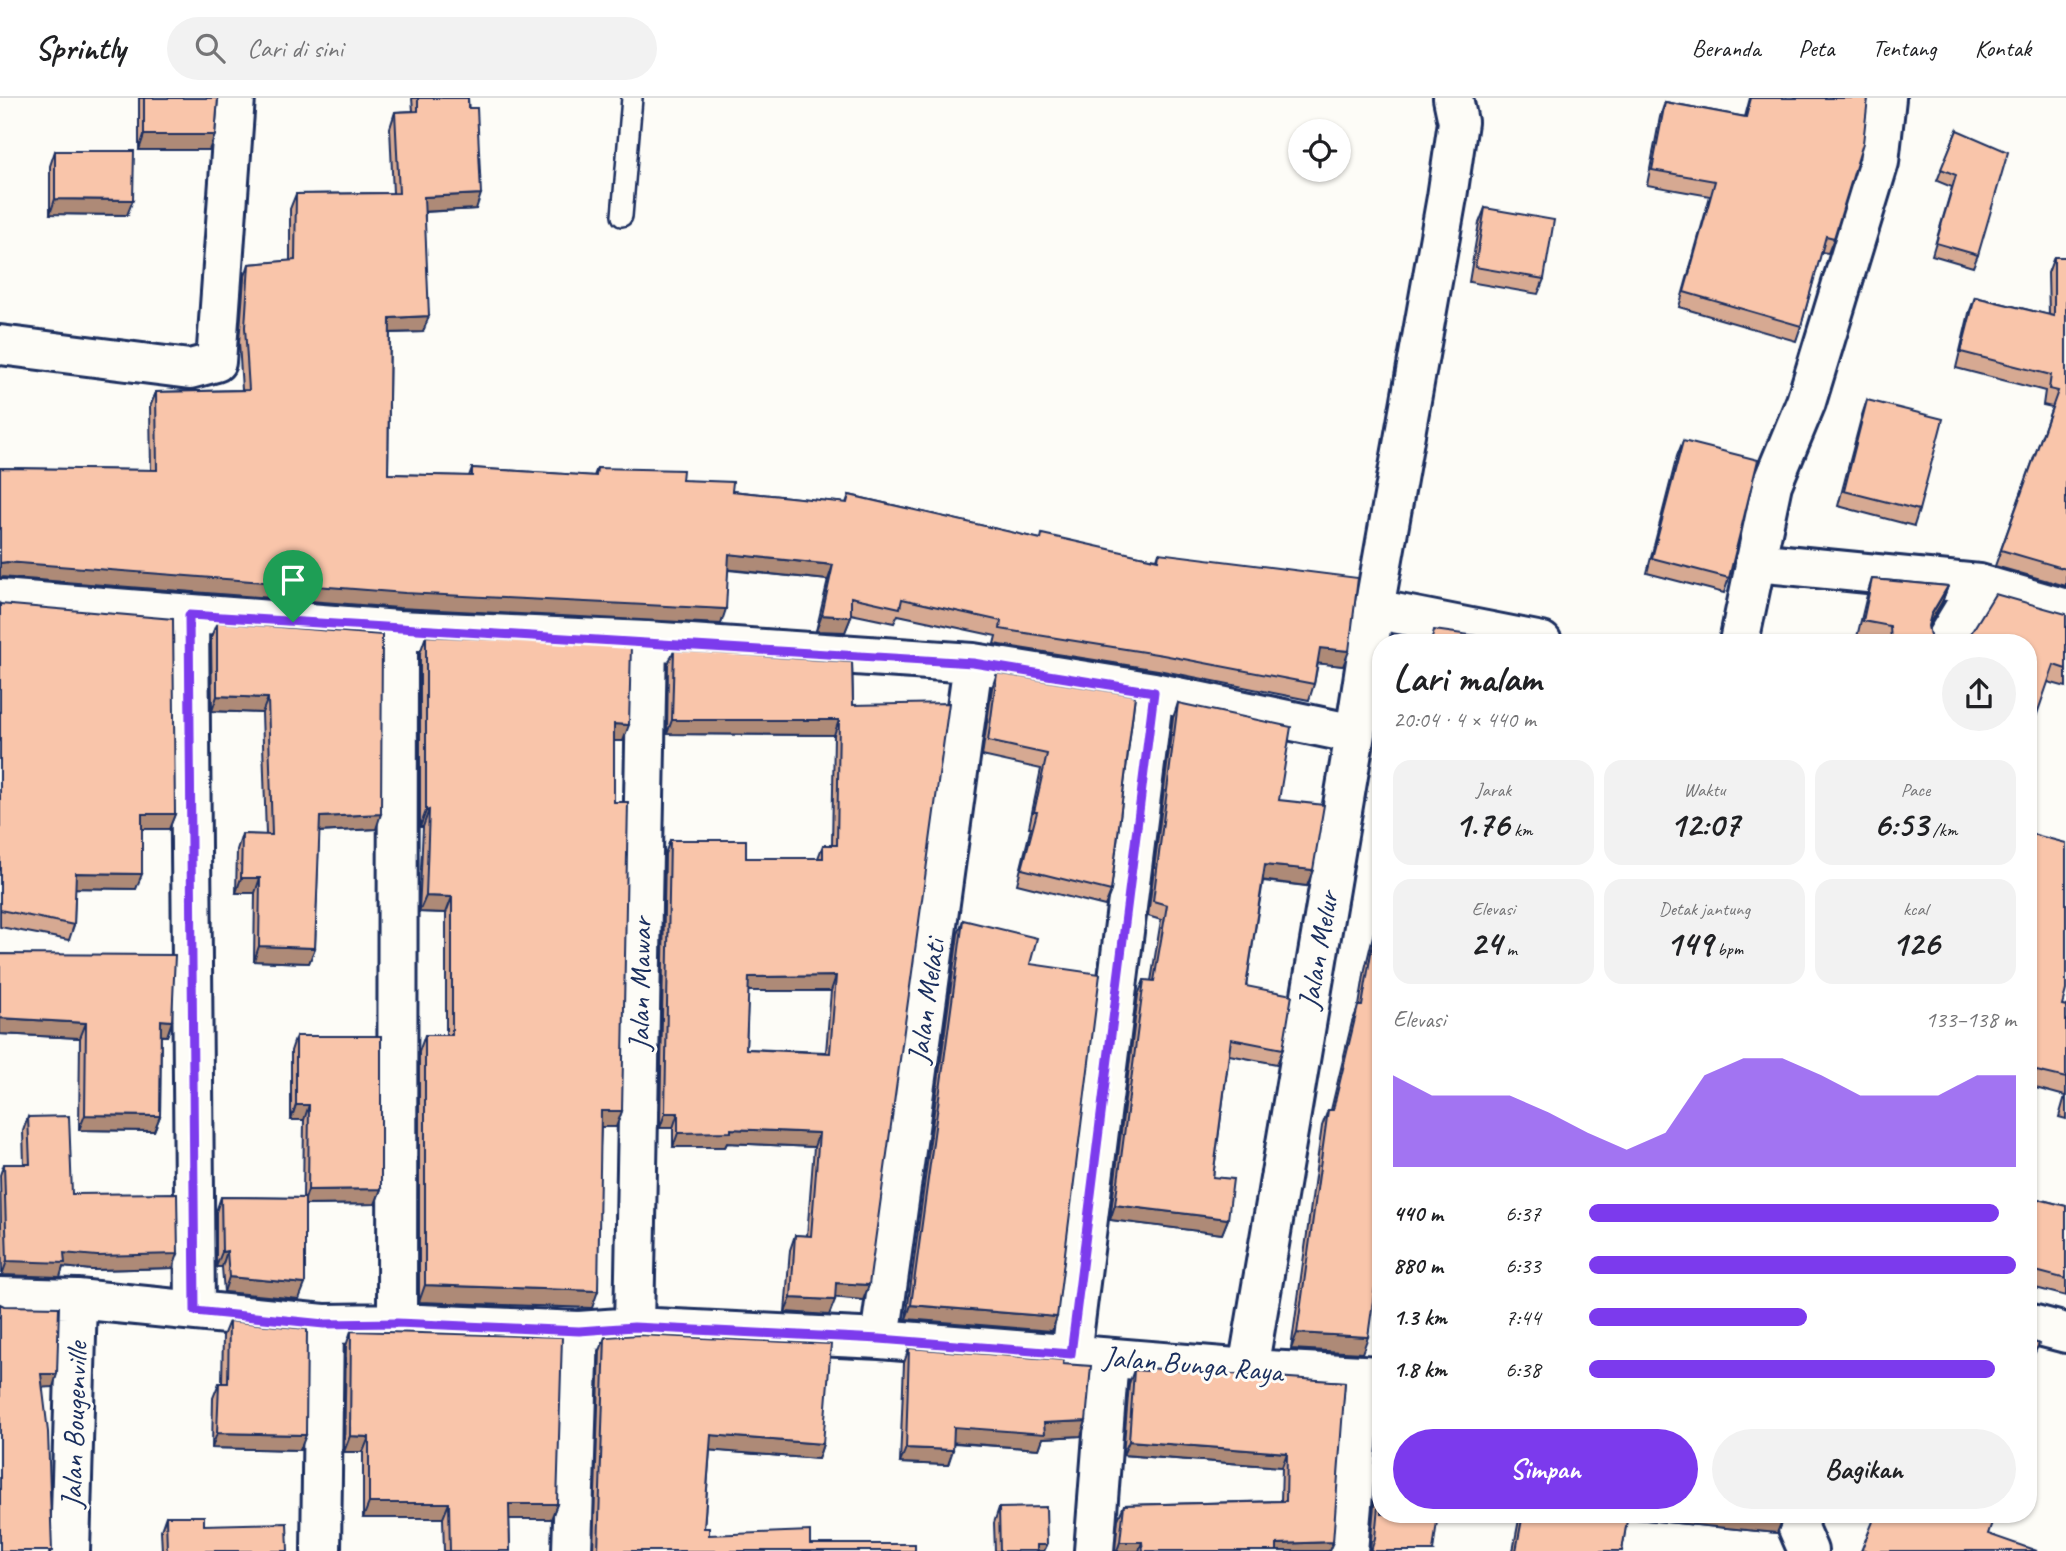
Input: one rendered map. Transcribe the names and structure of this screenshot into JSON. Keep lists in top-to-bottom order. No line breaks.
{"streets":{"street":["Jalan Melur","Jalan Mawar","Jalan Melati","Jalan Bunga Raya","Jalan Bougenville"]},"crossings":[["Jalan Melur","Jalan Bunga Raya"],["Jalan Mawar","Jalan Bunga Raya"],["Jalan Melati","Jalan Bunga Raya"],["Jalan Bunga Raya","Jalan Bougenville"]],"page":{"header":"Sprintly","search":"Cari di sini","nav":["Beranda","Peta","Tentang","Kontak"],"heading":["Lari malam","20:04 · 4 × 440 m"],"stats":[["Jarak","1.76 km"],["Waktu","12:07"],["Pace","6:53 /km"],["Elevasi","24 m"],["Detak jantung","149 bpm"],["kcal","126"]],"chart":["Elevasi","133–138 m"],"list":[{"name":"440 m","note":"6:37"},{"name":"880 m","note":"6:33"},{"name":"1.3 km","note":"7:44"},{"name":"1.8 km","note":"6:38"}],"buttons":["Simpan","Bagikan"]}}
